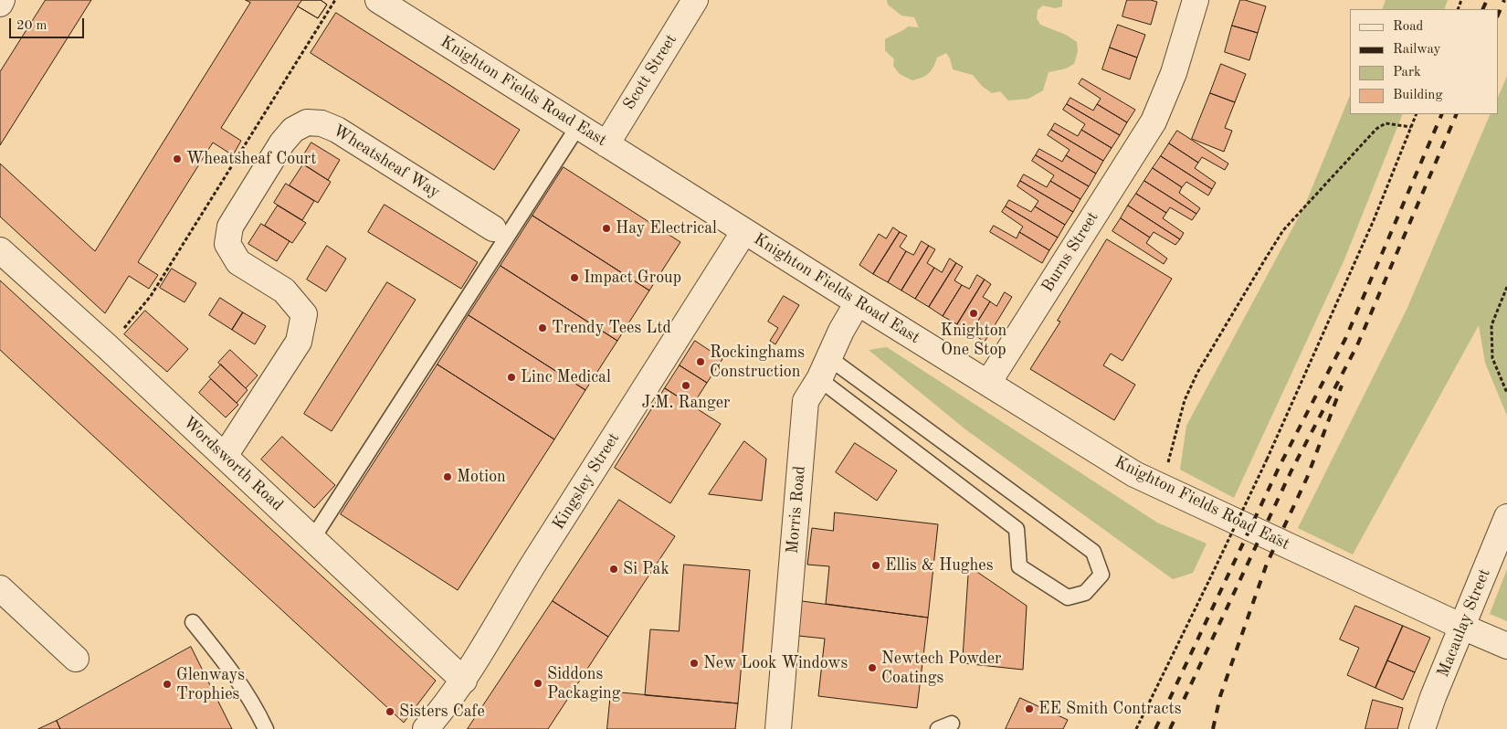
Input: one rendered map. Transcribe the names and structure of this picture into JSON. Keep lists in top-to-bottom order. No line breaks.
{"streets":{"street":["Scott Street","Knighton Fields Road East","Wheatsheaf Way","Burns Street","Wordsworth Road","Kingsley Street","Morris Road","Macaulay Street"]},"crossings":[["Scott Street","Knighton Fields Road East"],["Knighton Fields Road East","Burns Street"],["Knighton Fields Road East","Kingsley Street"],["Knighton Fields Road East","Morris Road"],["Knighton Fields Road East","Macaulay Street"],["Wheatsheaf Way","Wordsworth Road"],["Wordsworth Road","Kingsley Street"]],"places":["Wheatsheaf Court","Hay Electrical","Impact Group","Knighton One Stop","Trendy Tees Ltd","Rockinghams Construction","Linc Medical","J.M. Ranger","Motion","Ellis & Hughes","Si Pak","New Look Windows","Newtech Powder Coatings","Siddons Packaging","Glenways Trophies","EE Smith Contracts","Sisters Cafe"],"legend":["Road","Railway","Park","Building"],"scale_bar":"20 m"}
